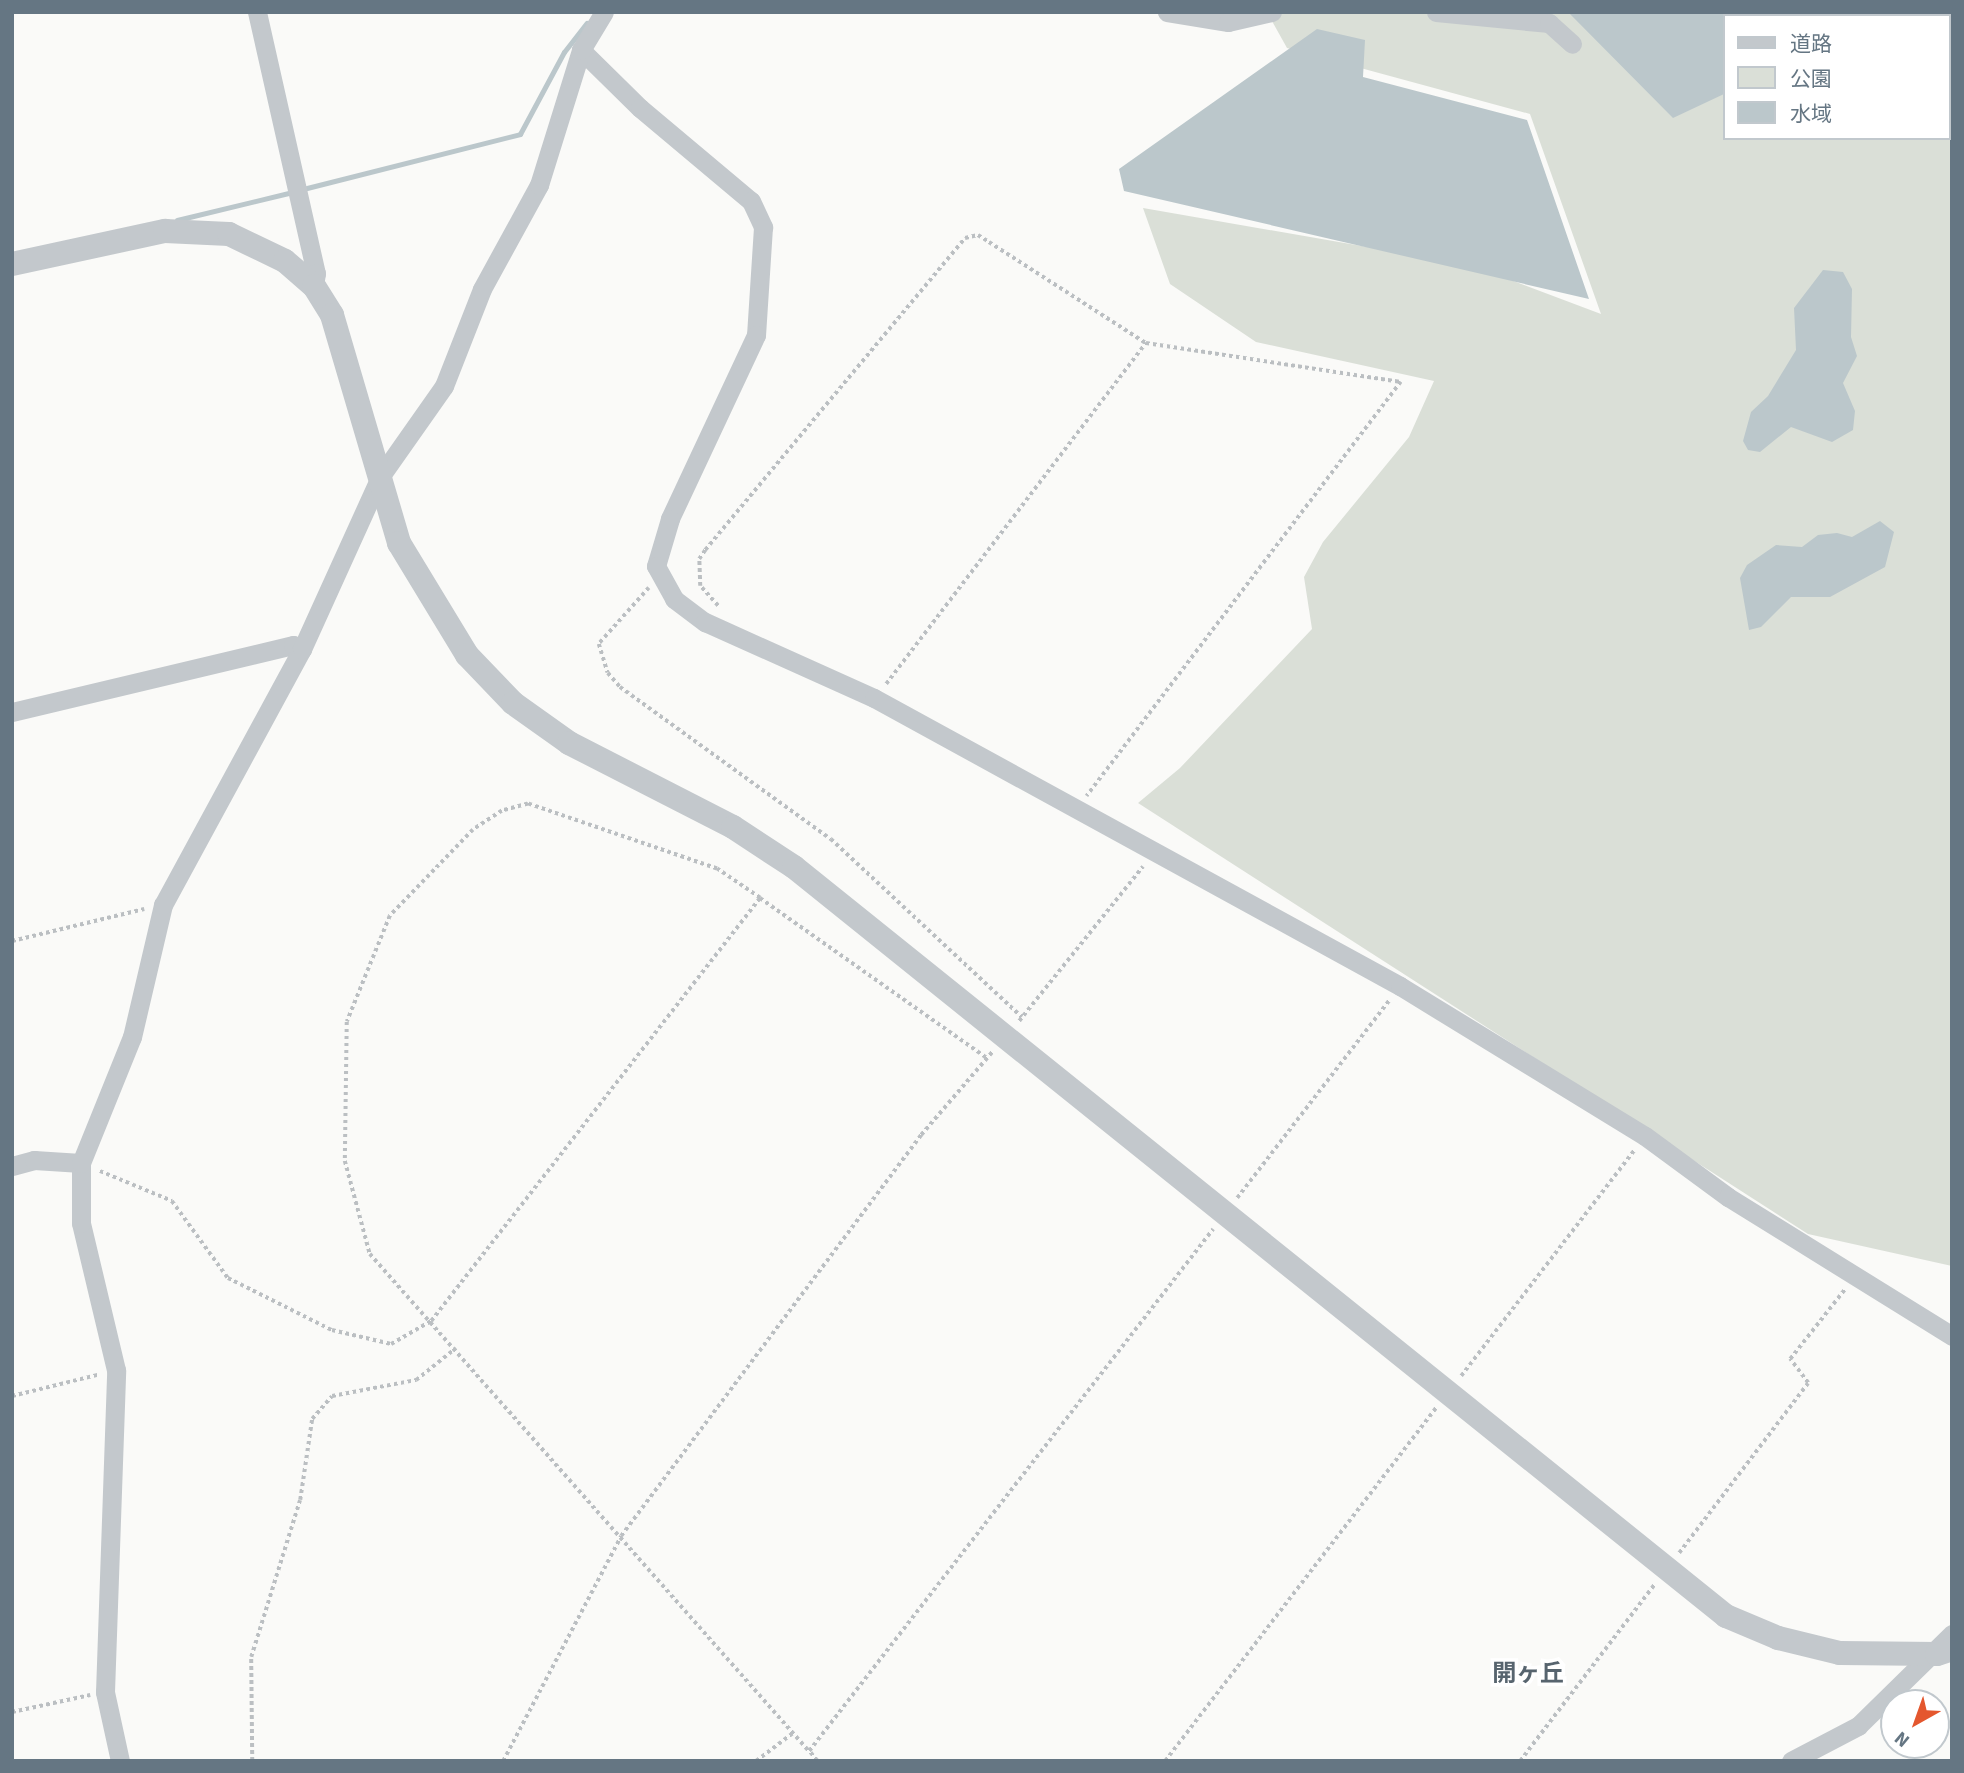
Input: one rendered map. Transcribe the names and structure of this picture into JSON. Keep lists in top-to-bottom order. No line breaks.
{"districts":["開ヶ丘"],"legend":["道路","公園","水域"],"north":"bottom left"}
